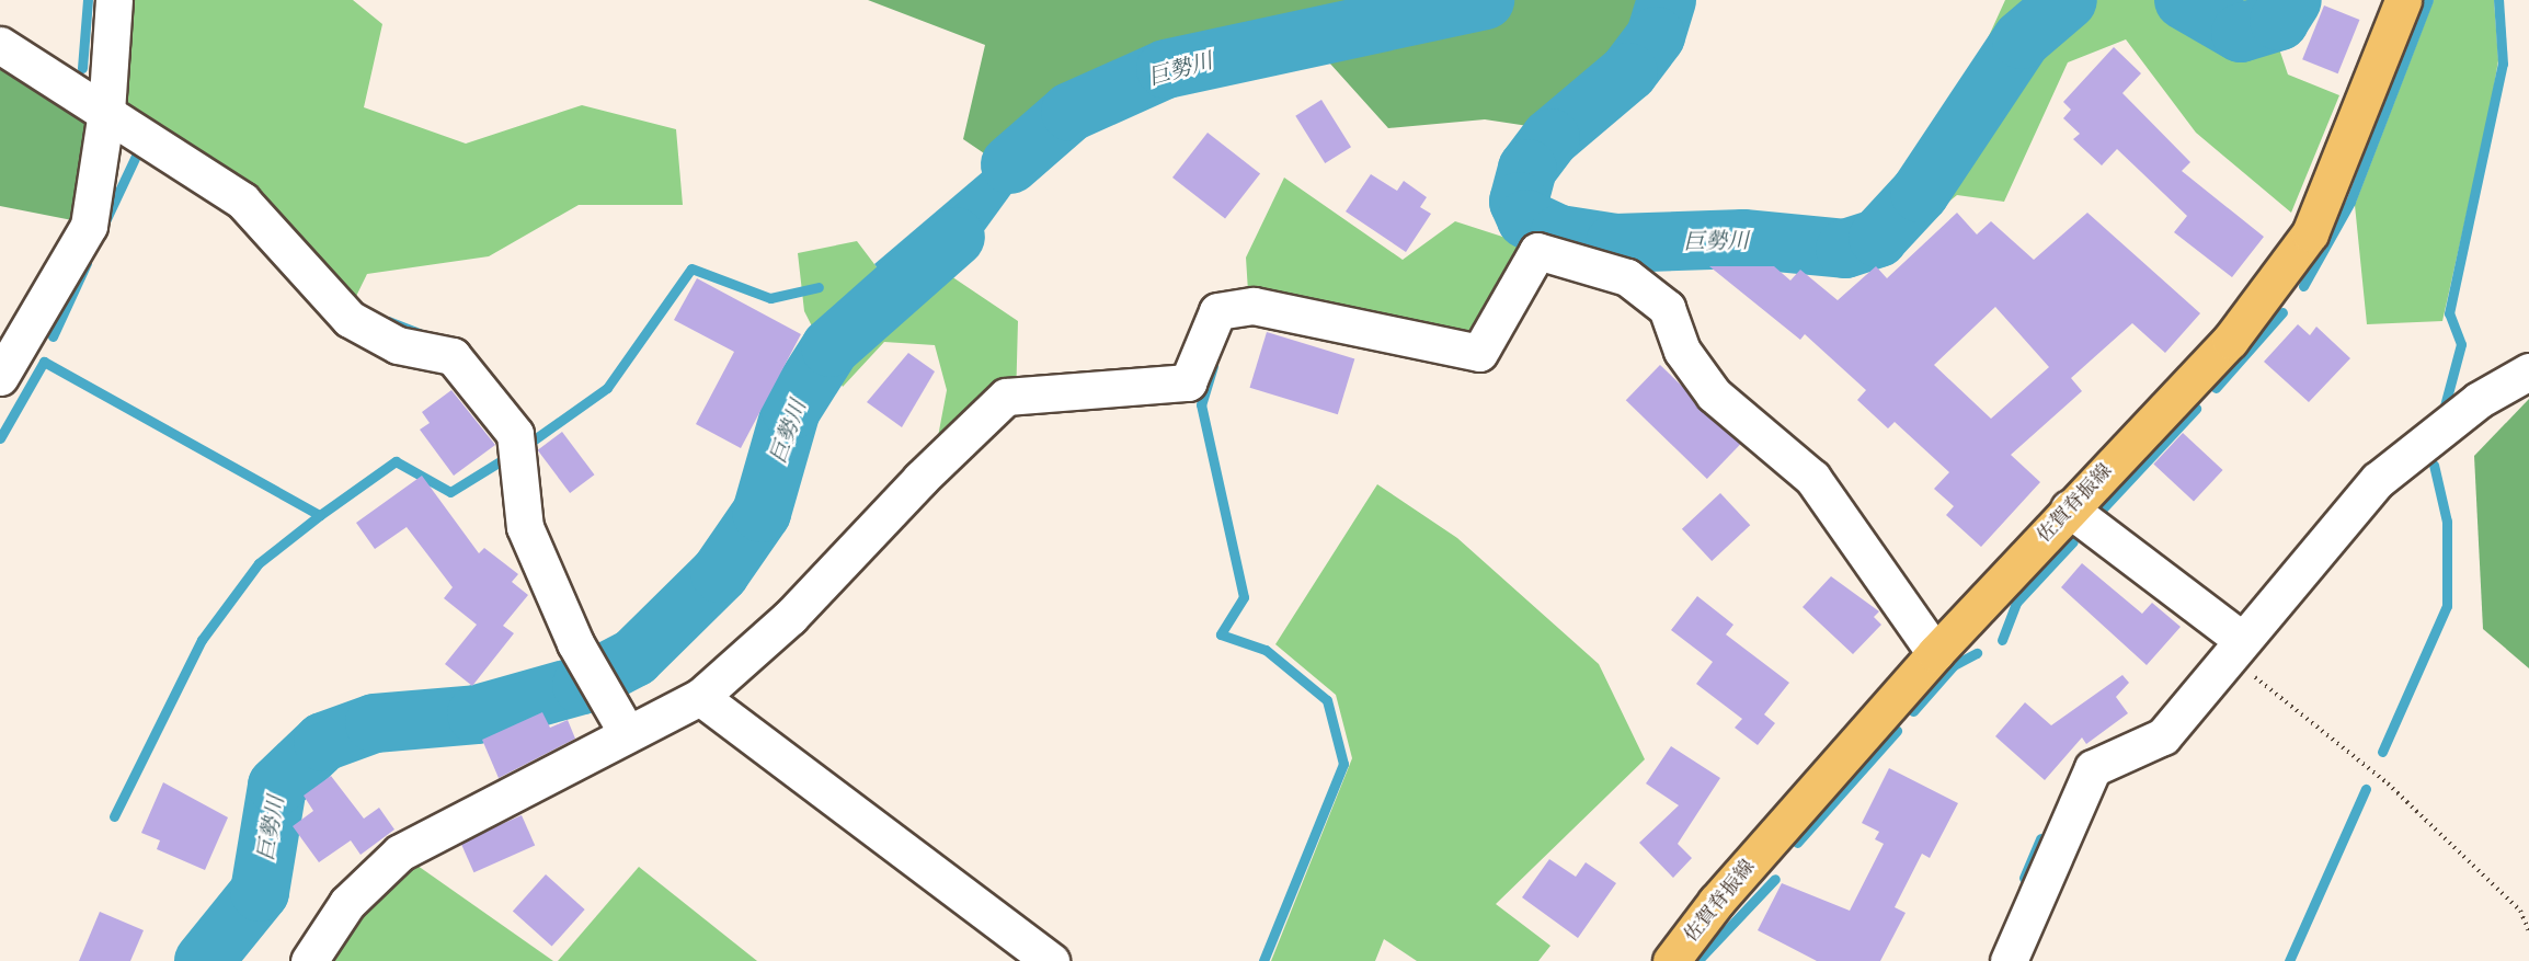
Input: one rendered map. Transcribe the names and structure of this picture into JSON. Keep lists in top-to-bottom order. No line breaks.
{"streets":{"main road":["佐賀脊振線"]},"water":["巨勢川"]}
